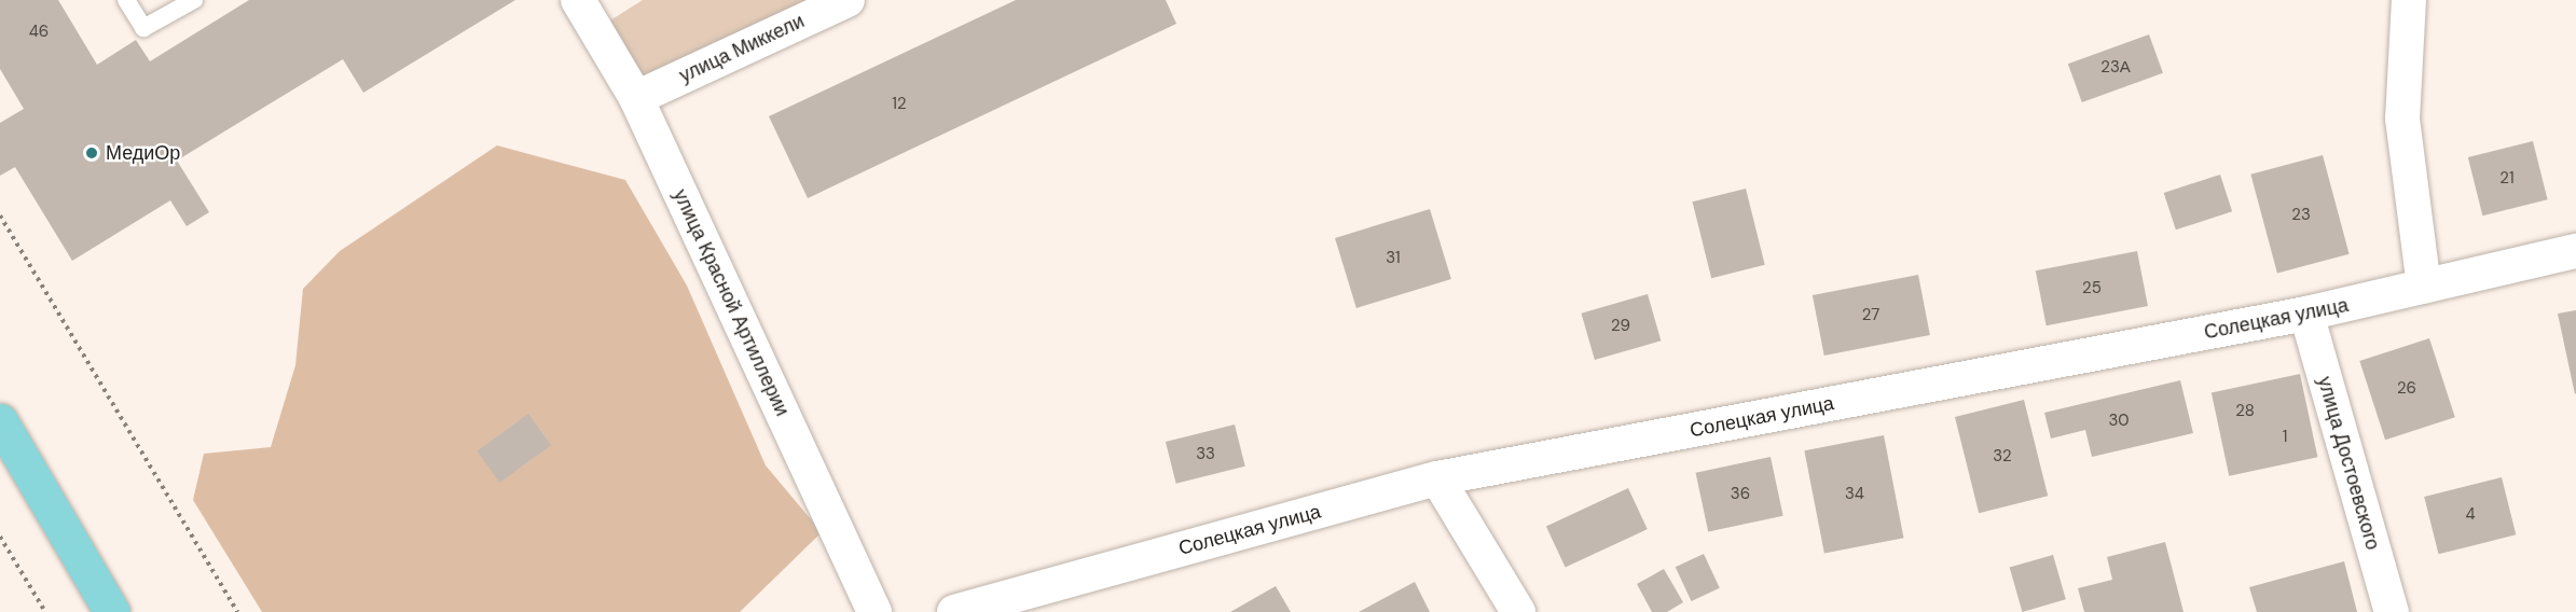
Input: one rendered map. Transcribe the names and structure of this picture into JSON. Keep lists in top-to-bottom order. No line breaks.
{"streets":{"street":["улица Миккели","улица Красной Артиллерии","Солецкая улица","улица Достоевского"]},"crossings":[["улица Миккели","улица Красной Артиллерии"],["Солецкая улица","улица Достоевского"]],"places":["МедиОр"],"house_numbers":["46","23А","12","21","23","31","25","27","29","26","28","30","1","33","32","36","34","4"]}
